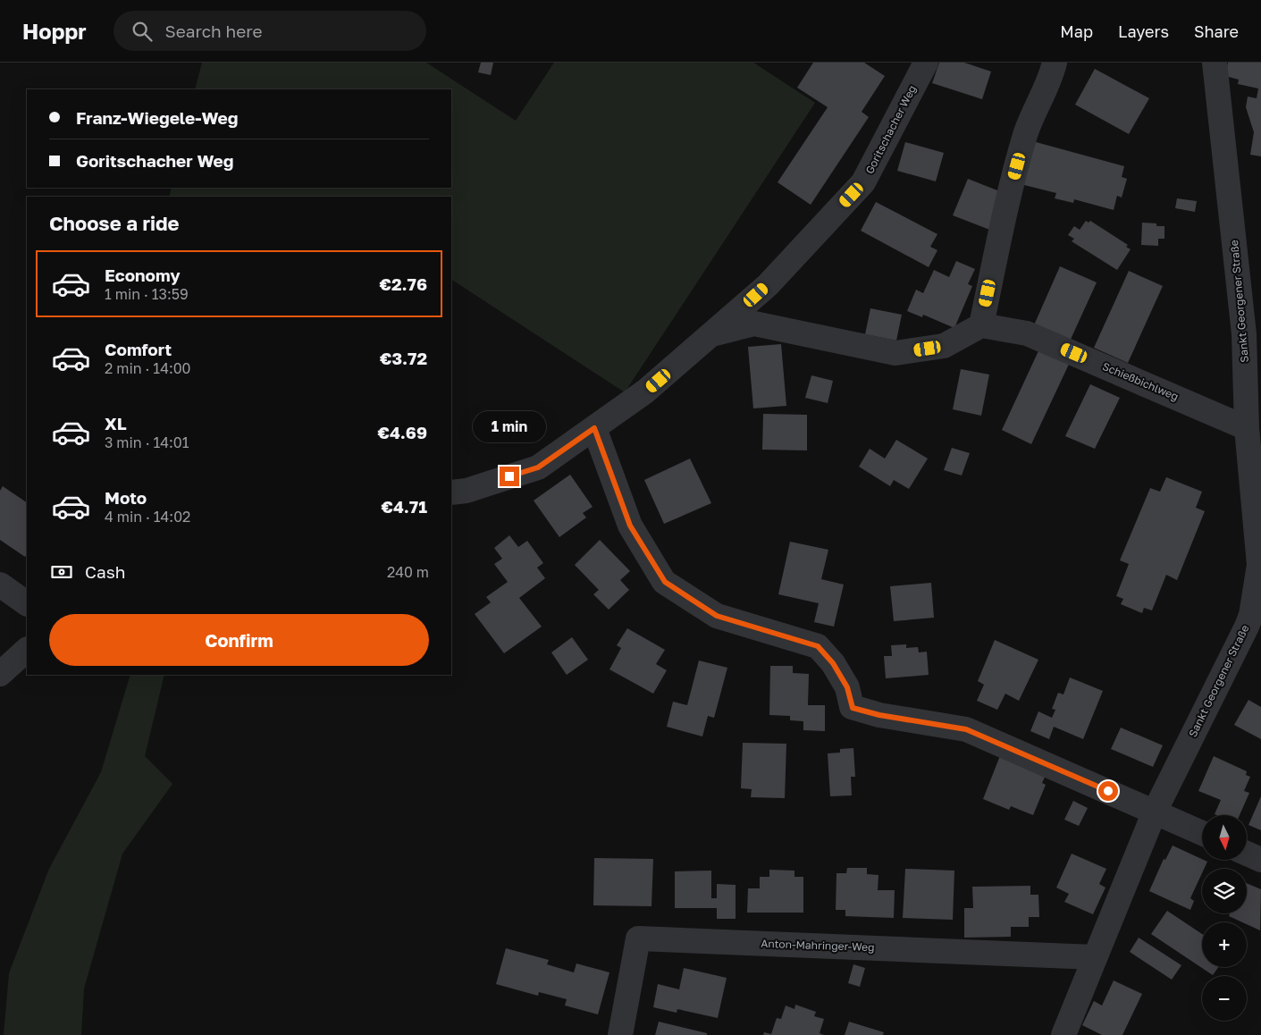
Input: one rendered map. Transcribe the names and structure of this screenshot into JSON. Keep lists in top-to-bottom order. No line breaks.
{"streets":{"street":["Goritschacher Weg","Sankt Georgener Straße","Schießbichlweg","Anton-Mahringer-Weg"]},"crossings":[["Sankt Georgener Straße","Schießbichlweg"],["Sankt Georgener Straße","Anton-Mahringer-Weg"]],"north":"bottom","page":{"header":"Hoppr","search":"Search here","nav":["Map","Layers","Share"],"banner":["Franz-Wiegele-Weg","Goritschacher Weg"],"heading":"Choose a ride","list":[{"name":"Economy","note":"1 min · 13:59","value":"€2.76"},{"name":"Comfort","note":"2 min · 14:00","value":"€3.72"},{"name":"XL","note":"3 min · 14:01","value":"€4.69"},{"name":"Moto","note":"4 min · 14:02","value":"€4.71"}],"bubble":"1 min","pay":["Cash","240 m"],"buttons":"Confirm","map_buttons":["+","−"]}}
